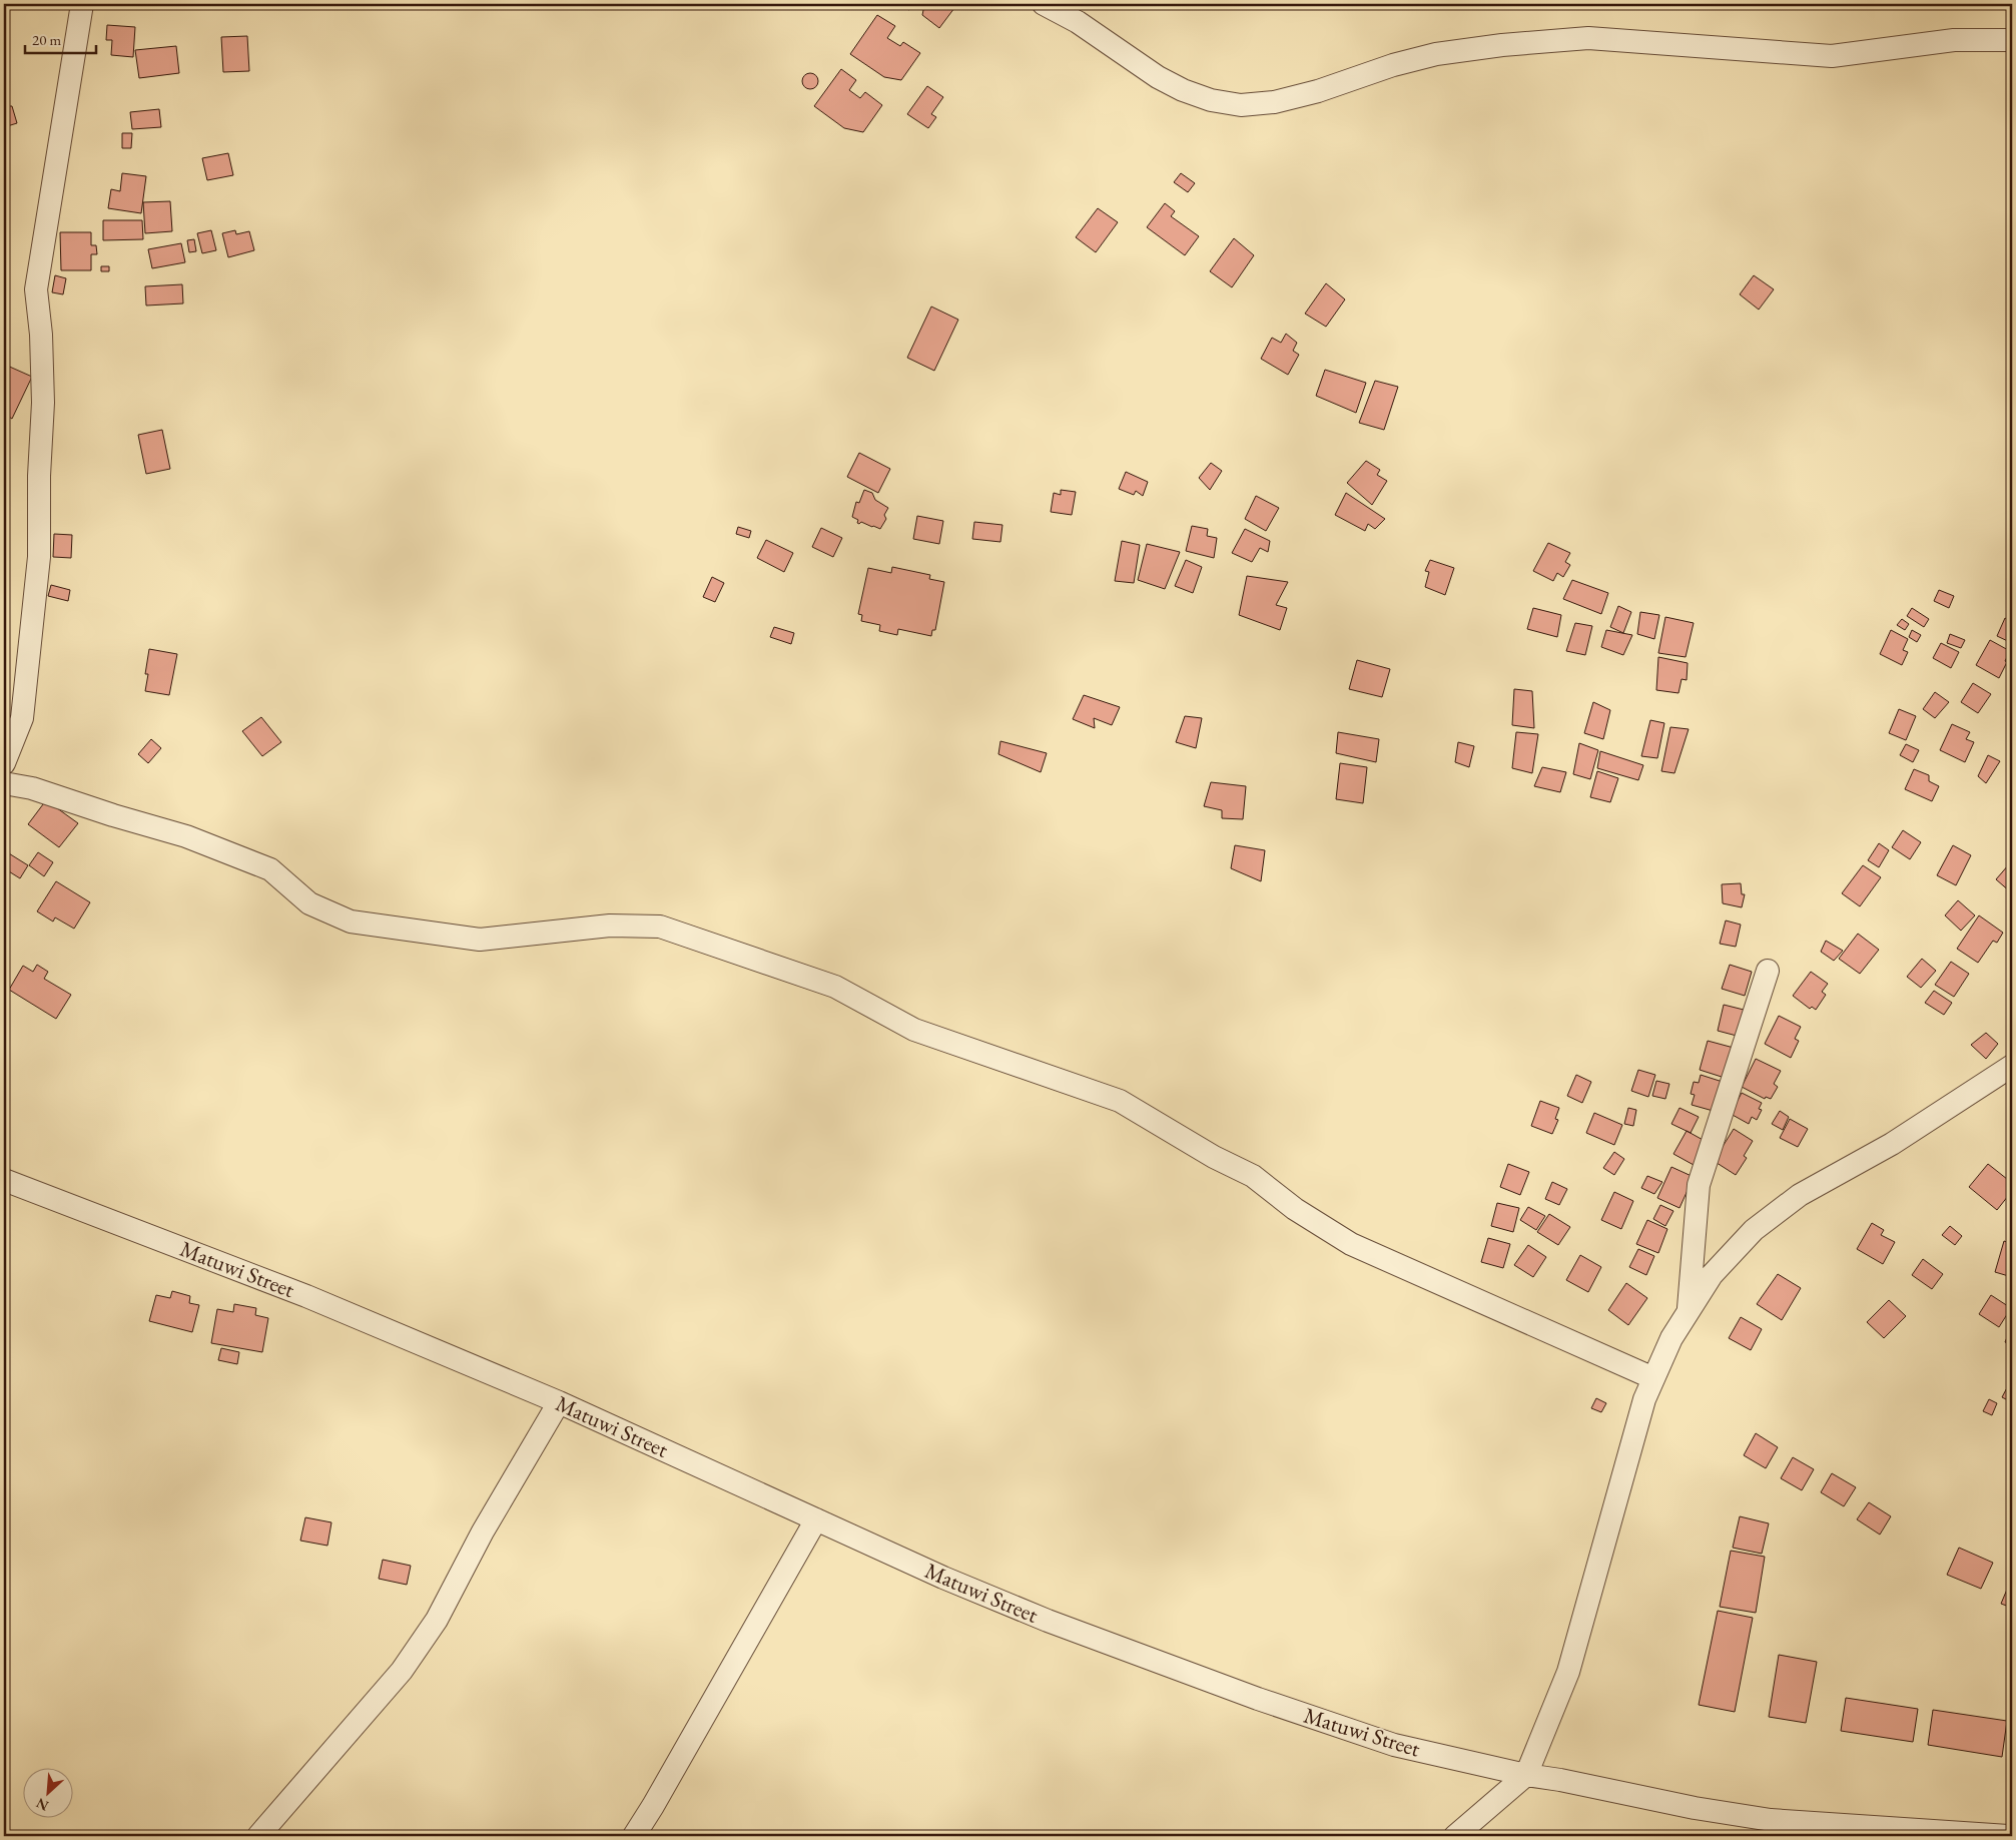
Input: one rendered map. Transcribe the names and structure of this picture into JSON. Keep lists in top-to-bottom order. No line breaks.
{"streets":{"street":["Matuwi Street"]},"scale_bar":"20 m","north":"bottom left"}
